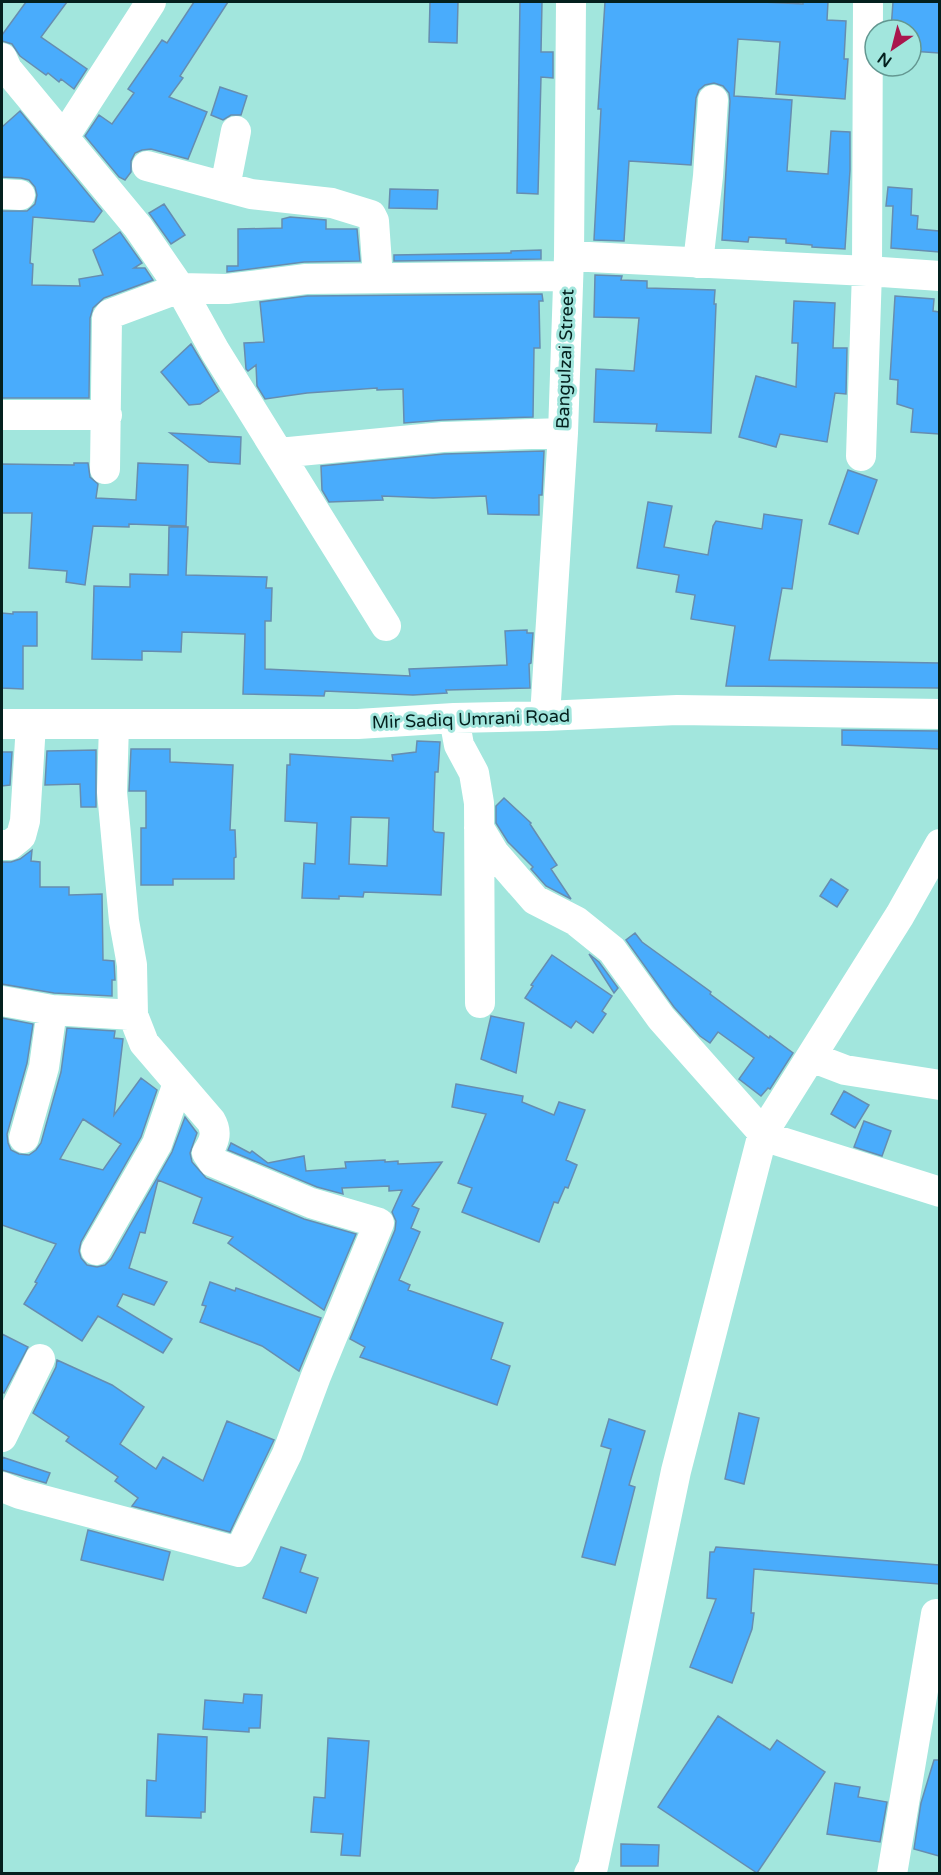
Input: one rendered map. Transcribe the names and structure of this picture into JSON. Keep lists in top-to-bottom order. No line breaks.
{"streets":{"street":["Bangulzai Street","Mir Sadiq Umrani Road"]},"crossings":[["Bangulzai Street","Mir Sadiq Umrani Road"]],"north":"bottom left"}
